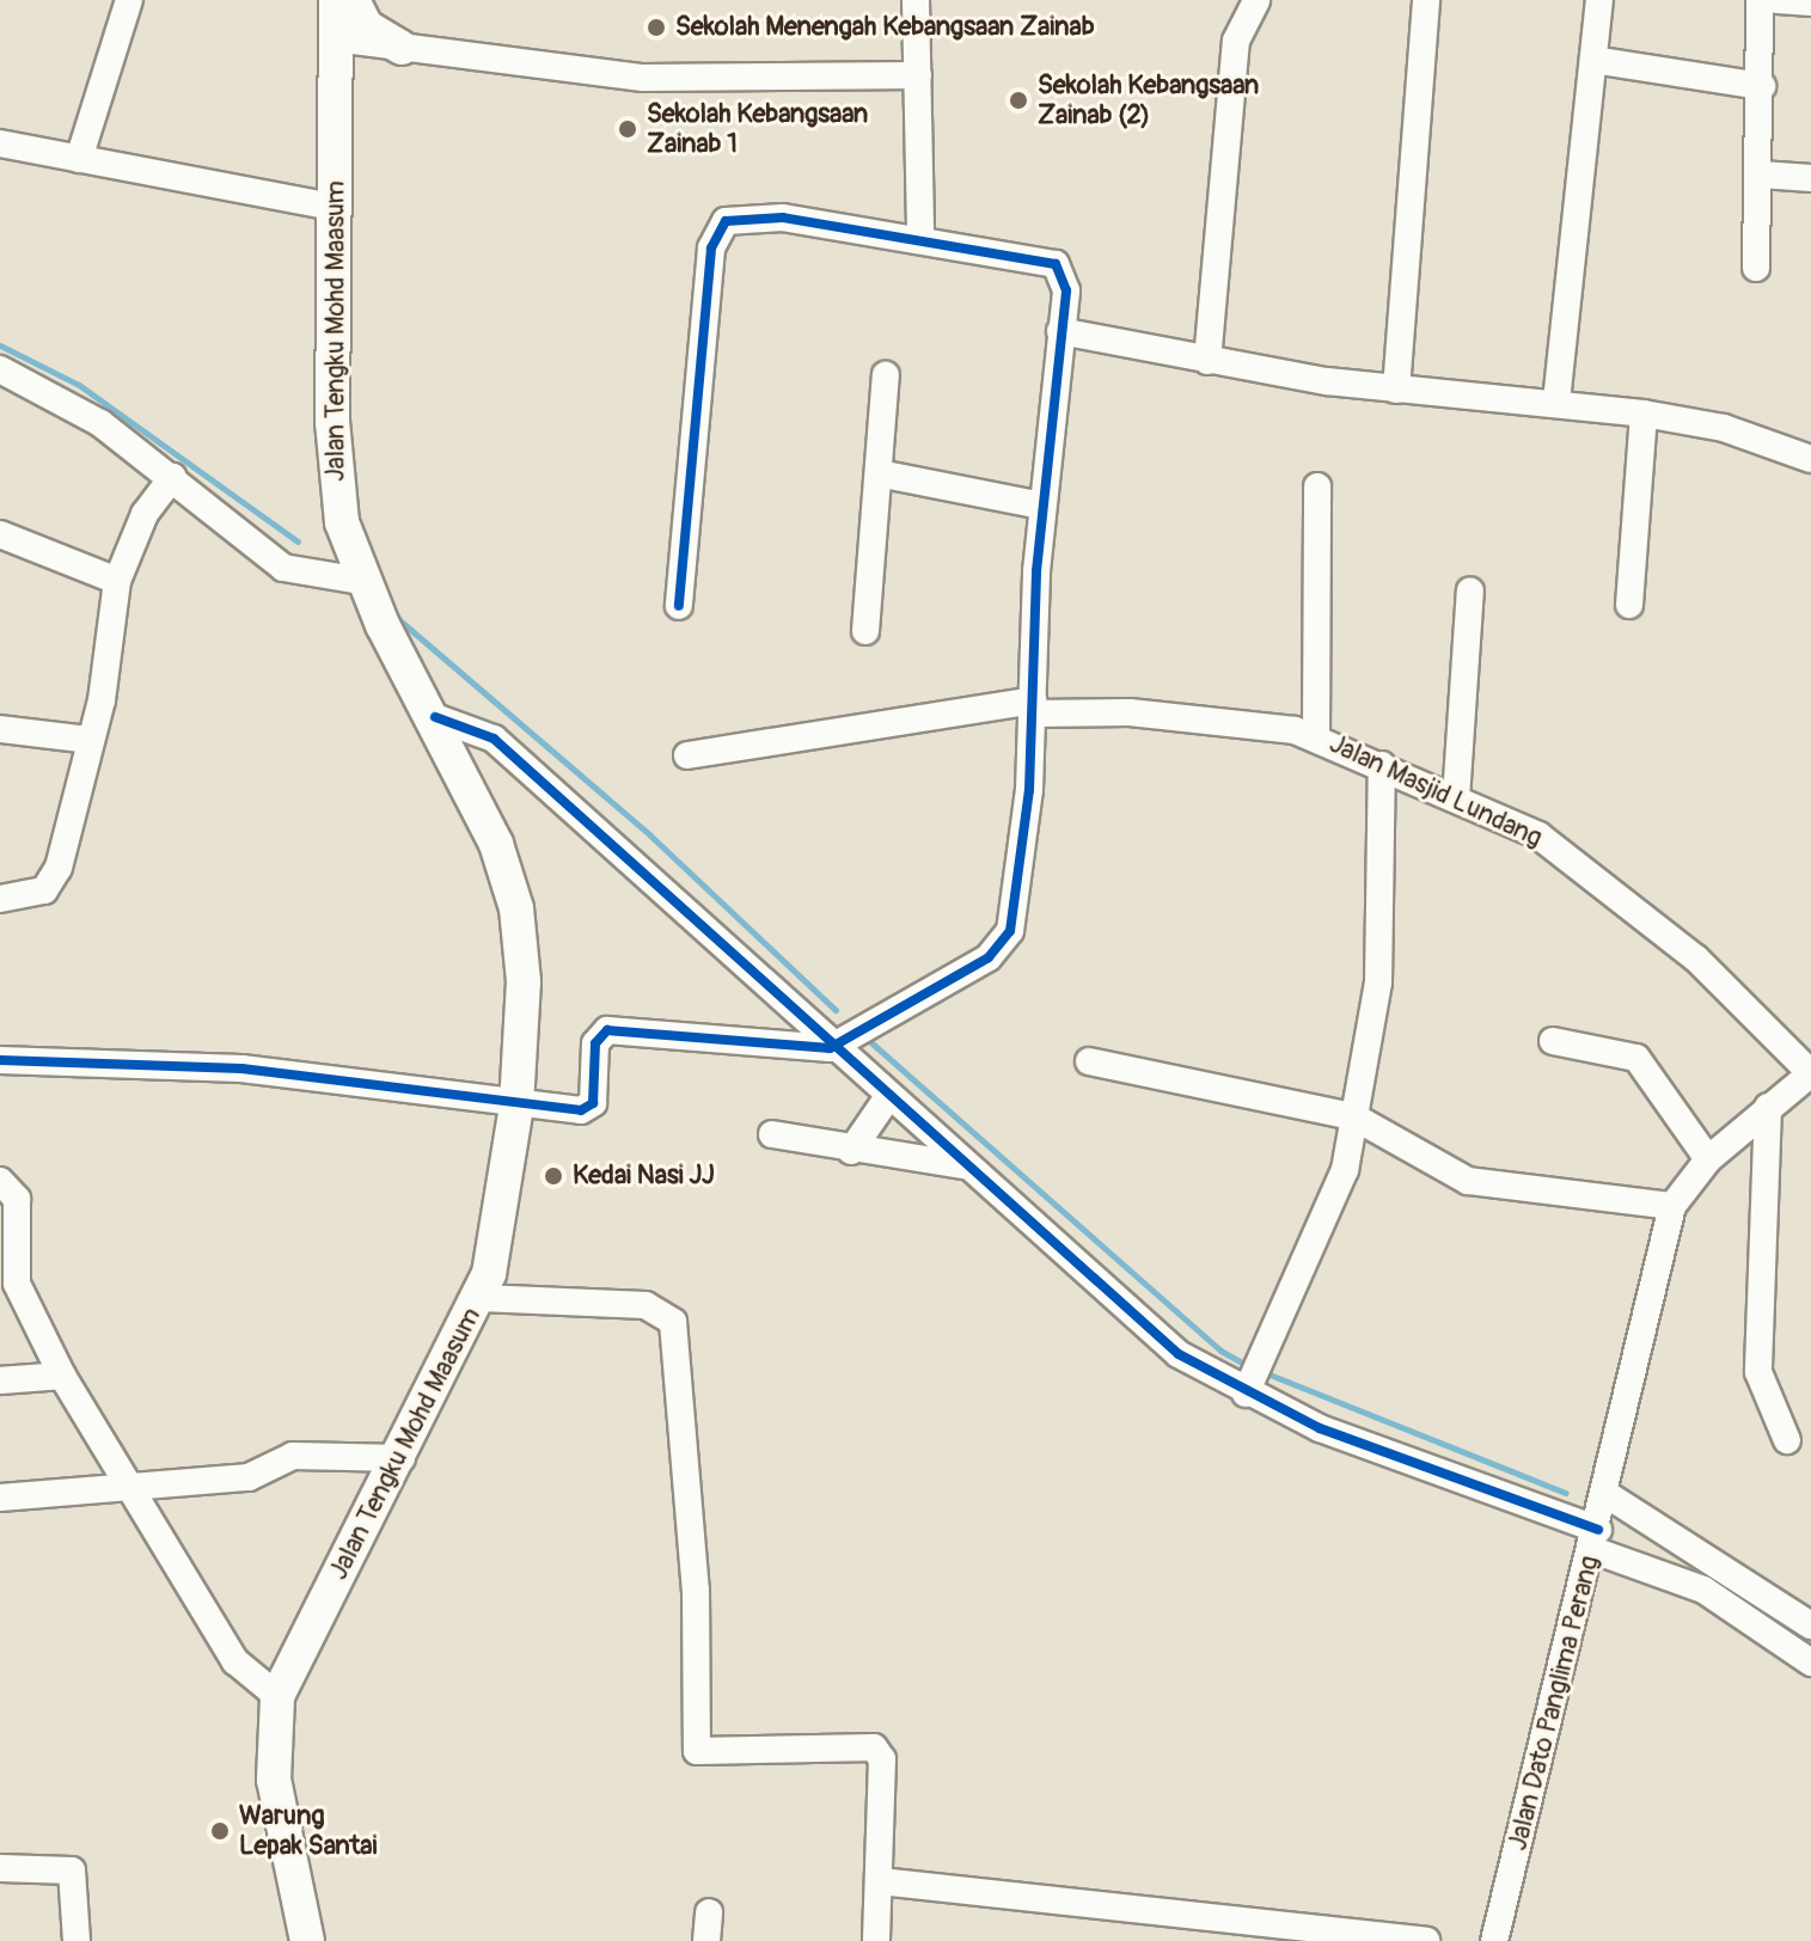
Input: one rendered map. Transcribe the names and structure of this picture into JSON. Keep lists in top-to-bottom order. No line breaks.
{"streets":{"main road":["Jalan Tengku Mohd Maasum"],"street":["Jalan Masjid Lundang","Jalan Dato Panglima Perang"]},"crossings":[["Jalan Masjid Lundang","Jalan Dato Panglima Perang"]],"places":["Sekolah Menengah Kebangsaan Zainab","Sekolah Kebangsaan Zainab (2)","Sekolah Kebangsaan Zainab 1","Kedai Nasi JJ","Warung Lepak Santai"]}
